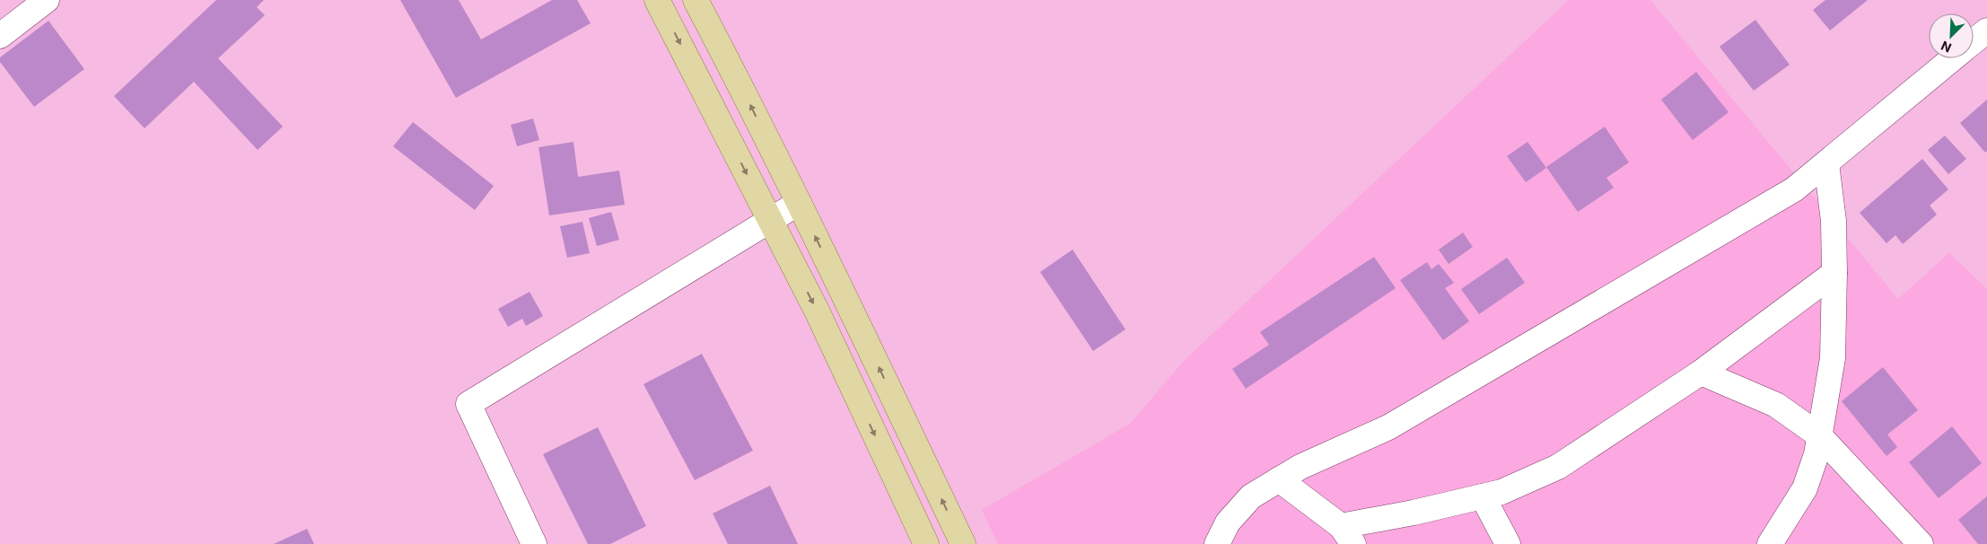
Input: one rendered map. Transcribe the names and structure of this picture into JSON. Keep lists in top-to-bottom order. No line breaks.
{"north":"bottom left"}
